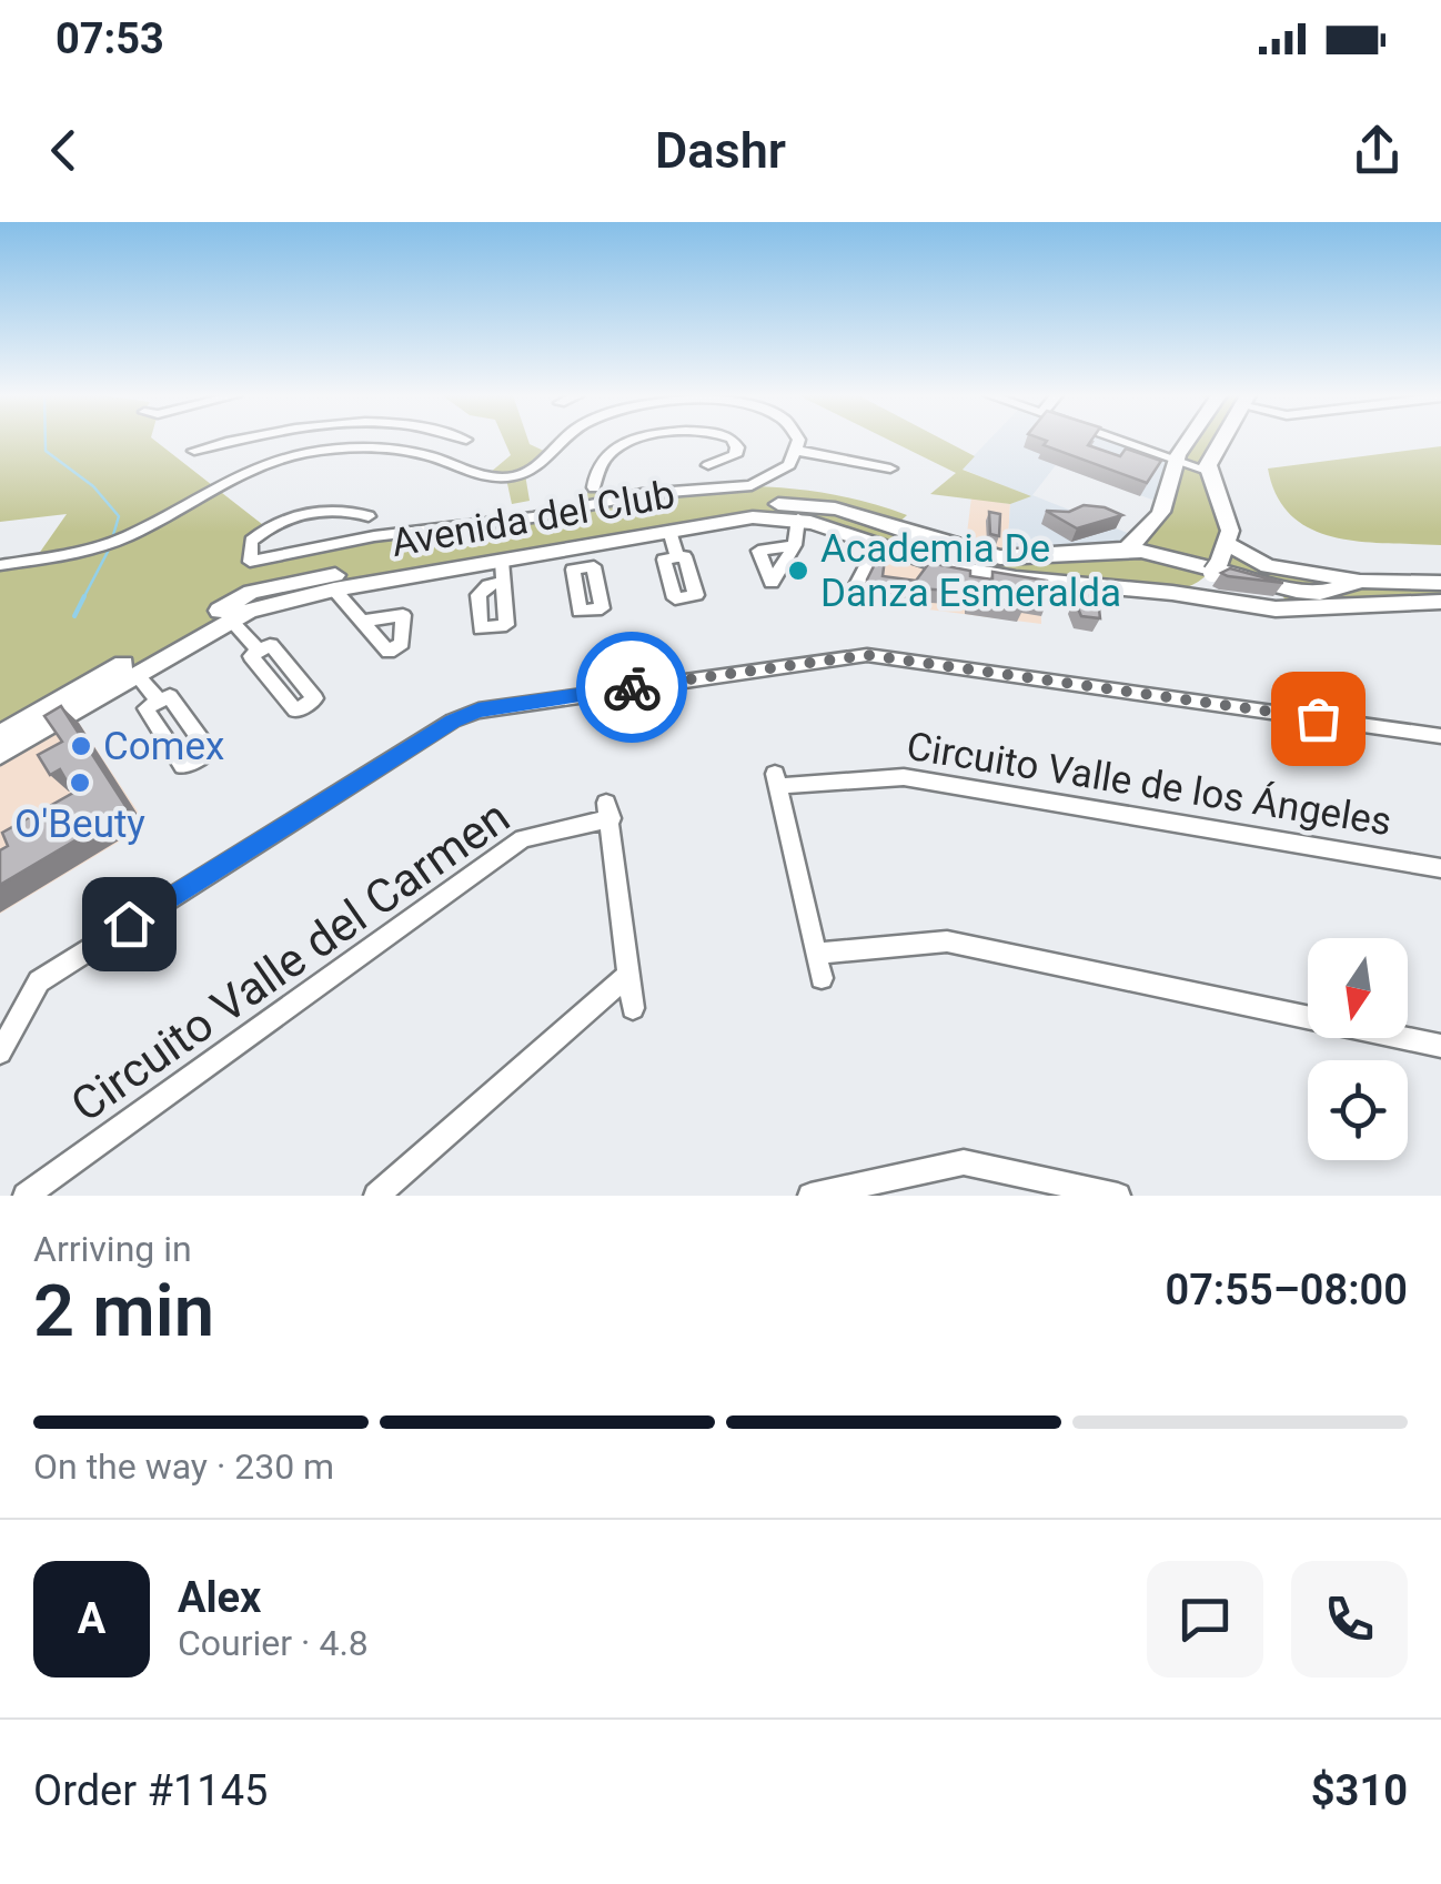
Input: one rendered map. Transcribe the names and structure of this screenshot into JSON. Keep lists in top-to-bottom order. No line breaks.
{"streets":{"street":["Avenida del Club","Circuito Valle de los Ángeles","Circuito Valle del Carmen"]},"places":["Academia De Danza Esmeralda","Comex","O'Beuty"],"north":"bottom","page":{"status":"07:53","header":"Dashr","heading":["2 min","Arriving in","07:55–08:00"],"panel":["Alex","Courier · 4.8","Order #1145","$310"],"bar":"On the way · 230 m","round":"A"}}
